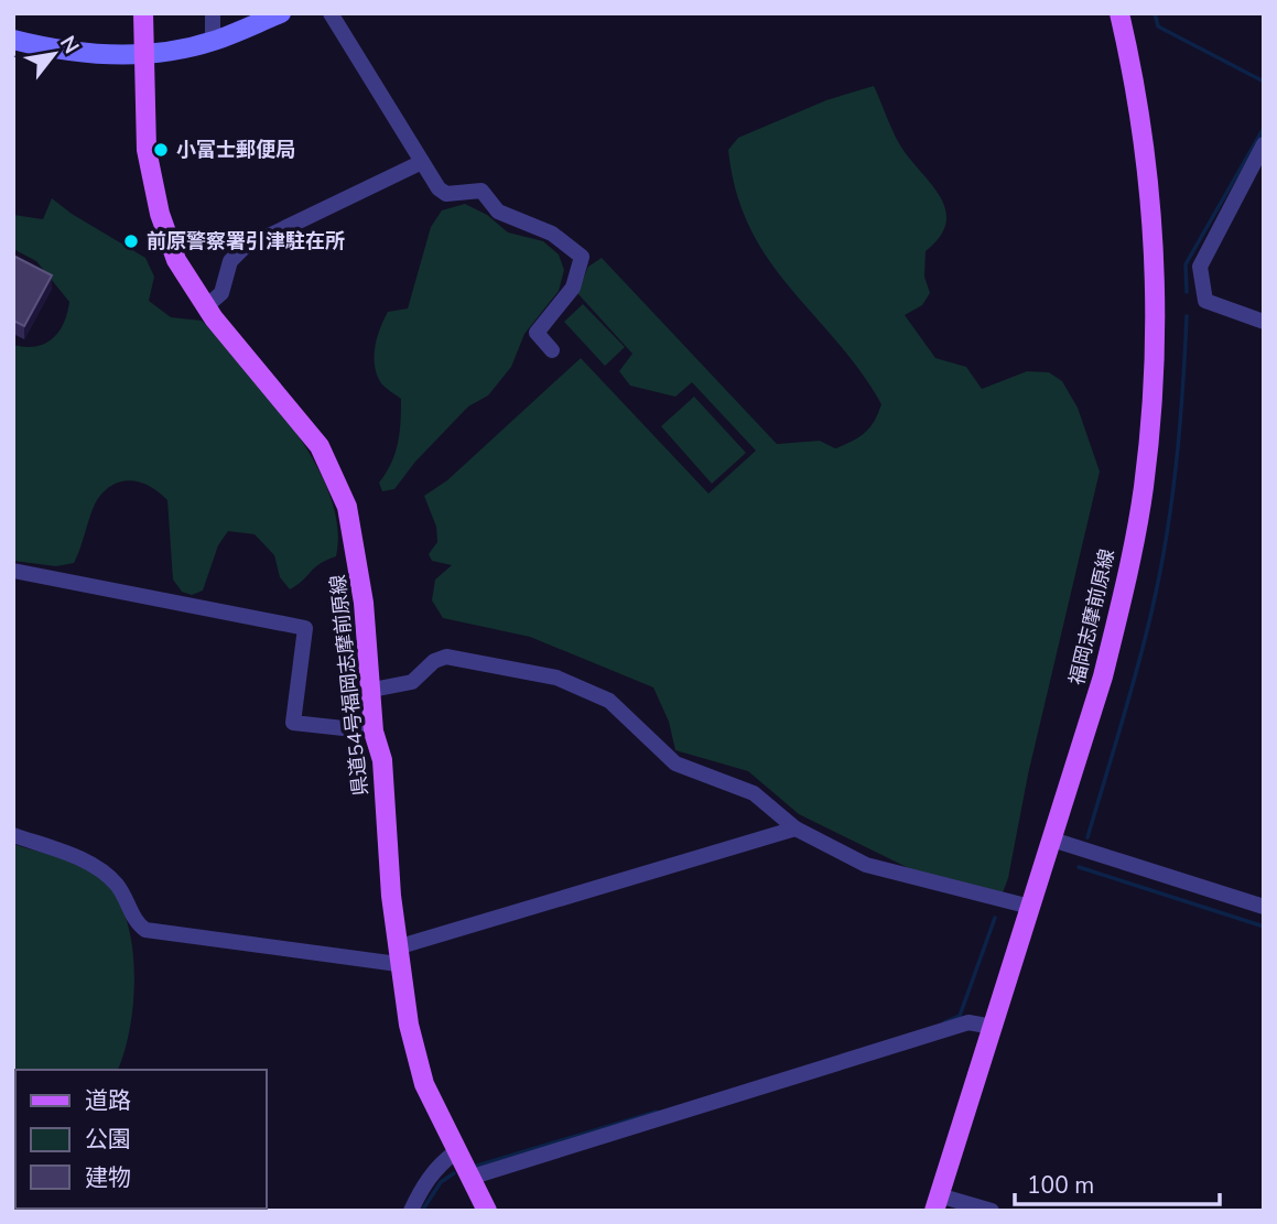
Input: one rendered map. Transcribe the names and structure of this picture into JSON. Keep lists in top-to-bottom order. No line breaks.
{"streets":{"main road":["福岡志摩前原線","県道54号福岡志摩前原線"]},"places":["小富士郵便局","前原警察署引津駐在所"],"legend":["道路","公園","建物"],"scale_bar":"100 m","north":"top right"}
